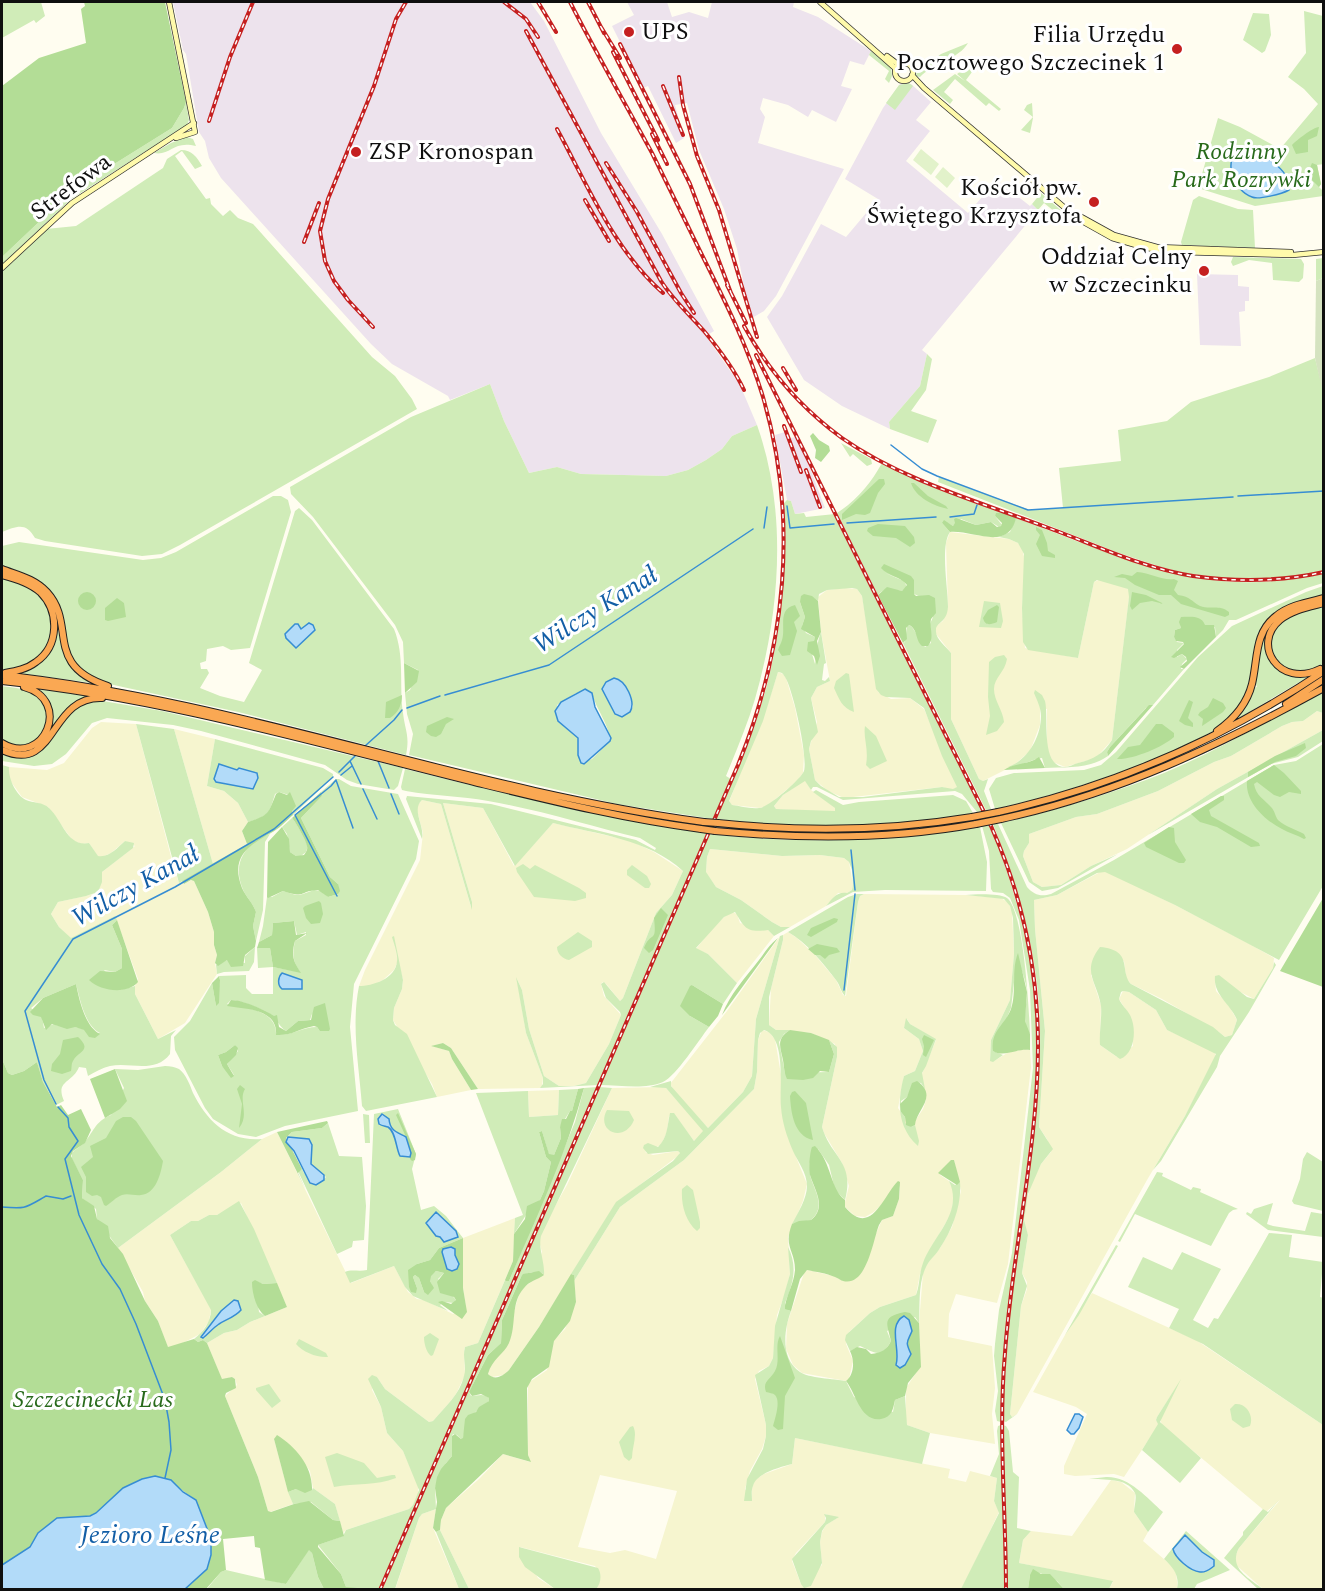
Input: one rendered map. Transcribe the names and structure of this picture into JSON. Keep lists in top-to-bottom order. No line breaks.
{"streets":{"street":["Strefowa"]},"water":["Wilczy Kanał","Jezioro Leśne"],"parks":["Rodzinny Park Rozrywki","Szczecinecki Las"],"places":["UPS","Filia Urzędu Pocztowego Szczecinek 1","ZSP Kronospan","Kościół pw. Świętego Krzysztofa","Oddział Celny w Szczecinku"]}
